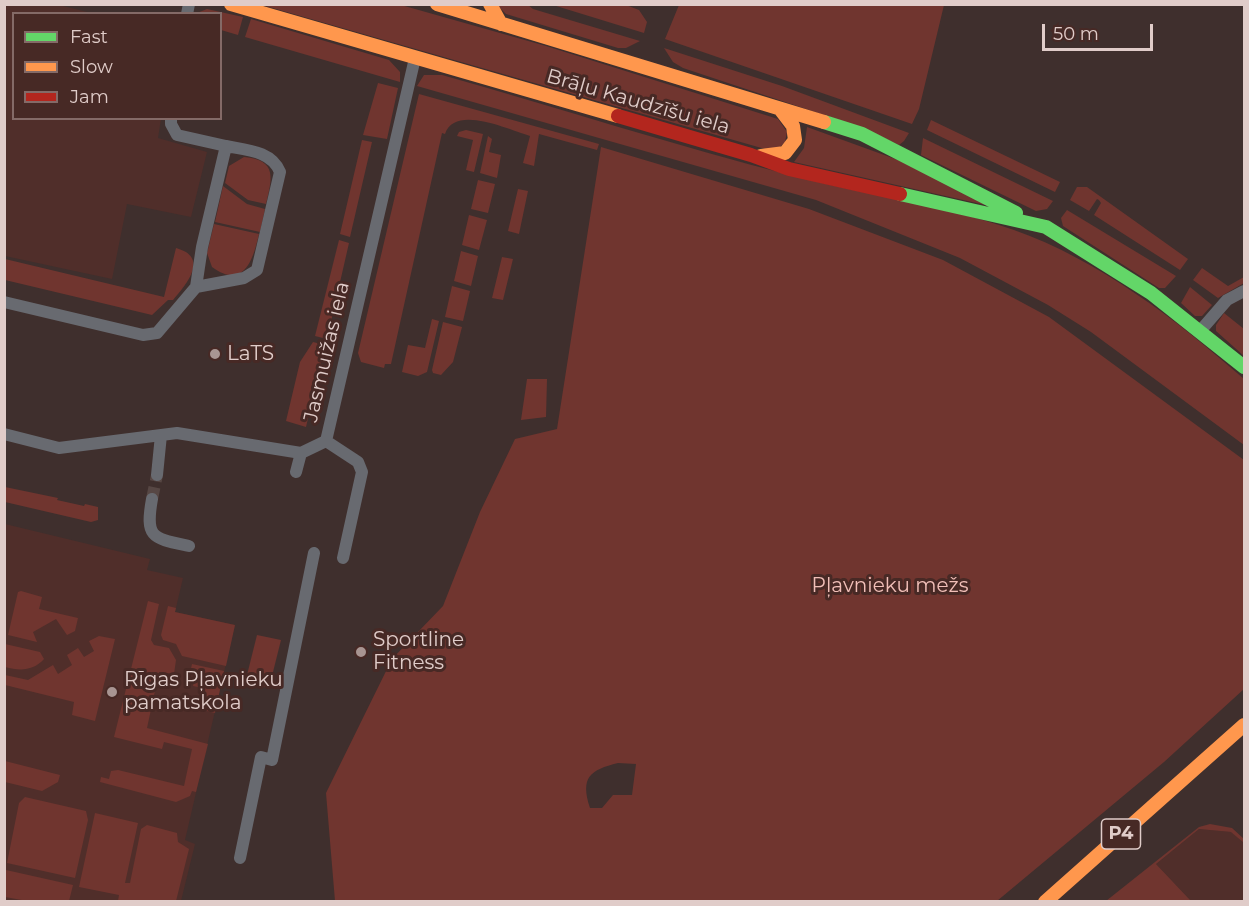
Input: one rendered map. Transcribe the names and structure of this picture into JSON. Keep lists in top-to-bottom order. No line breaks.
{"streets":{"street":["Brāļu Kaudzīšu iela","Jasmuižas iela","P4"]},"crossings":[["Brāļu Kaudzīšu iela","Jasmuižas iela"]],"parks":["Pļavnieku mežs"],"places":["LaTS","Sportline Fitness","Rīgas Pļavnieku pamatskola"],"legend":["Fast","Slow","Jam"],"scale_bar":"50 m"}
